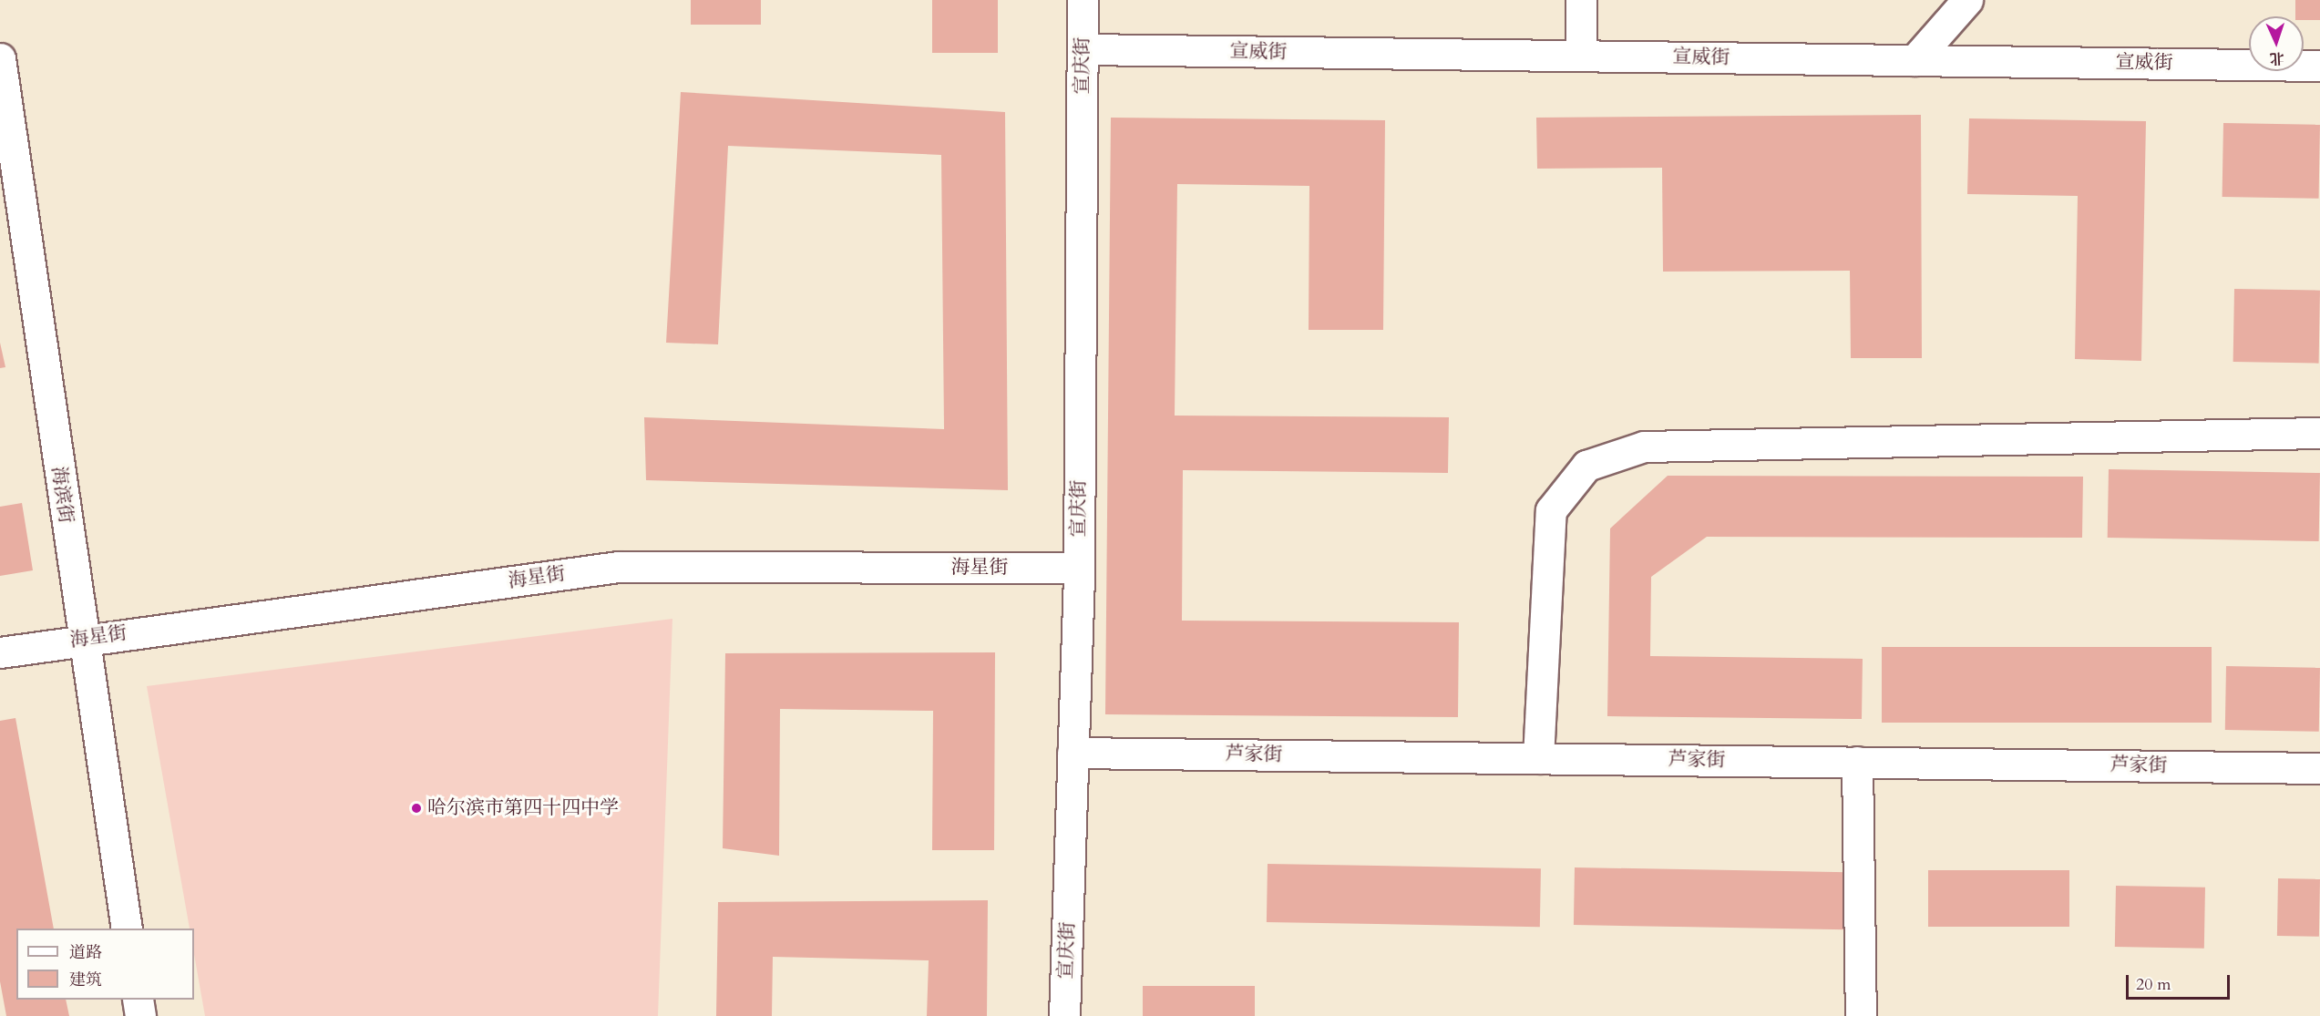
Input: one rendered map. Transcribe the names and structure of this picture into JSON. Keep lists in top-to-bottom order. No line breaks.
{"streets":{"street":["宣威街","宣庆街","海滨街","海星街","芦家街"]},"crossings":[["宣威街","宣庆街"],["宣庆街","海星街"],["宣庆街","芦家街"],["海滨街","海星街"]],"places":["哈尔滨市第四十四中学"],"legend":["道路","建筑"],"scale_bar":"20 m","north":"bottom"}
